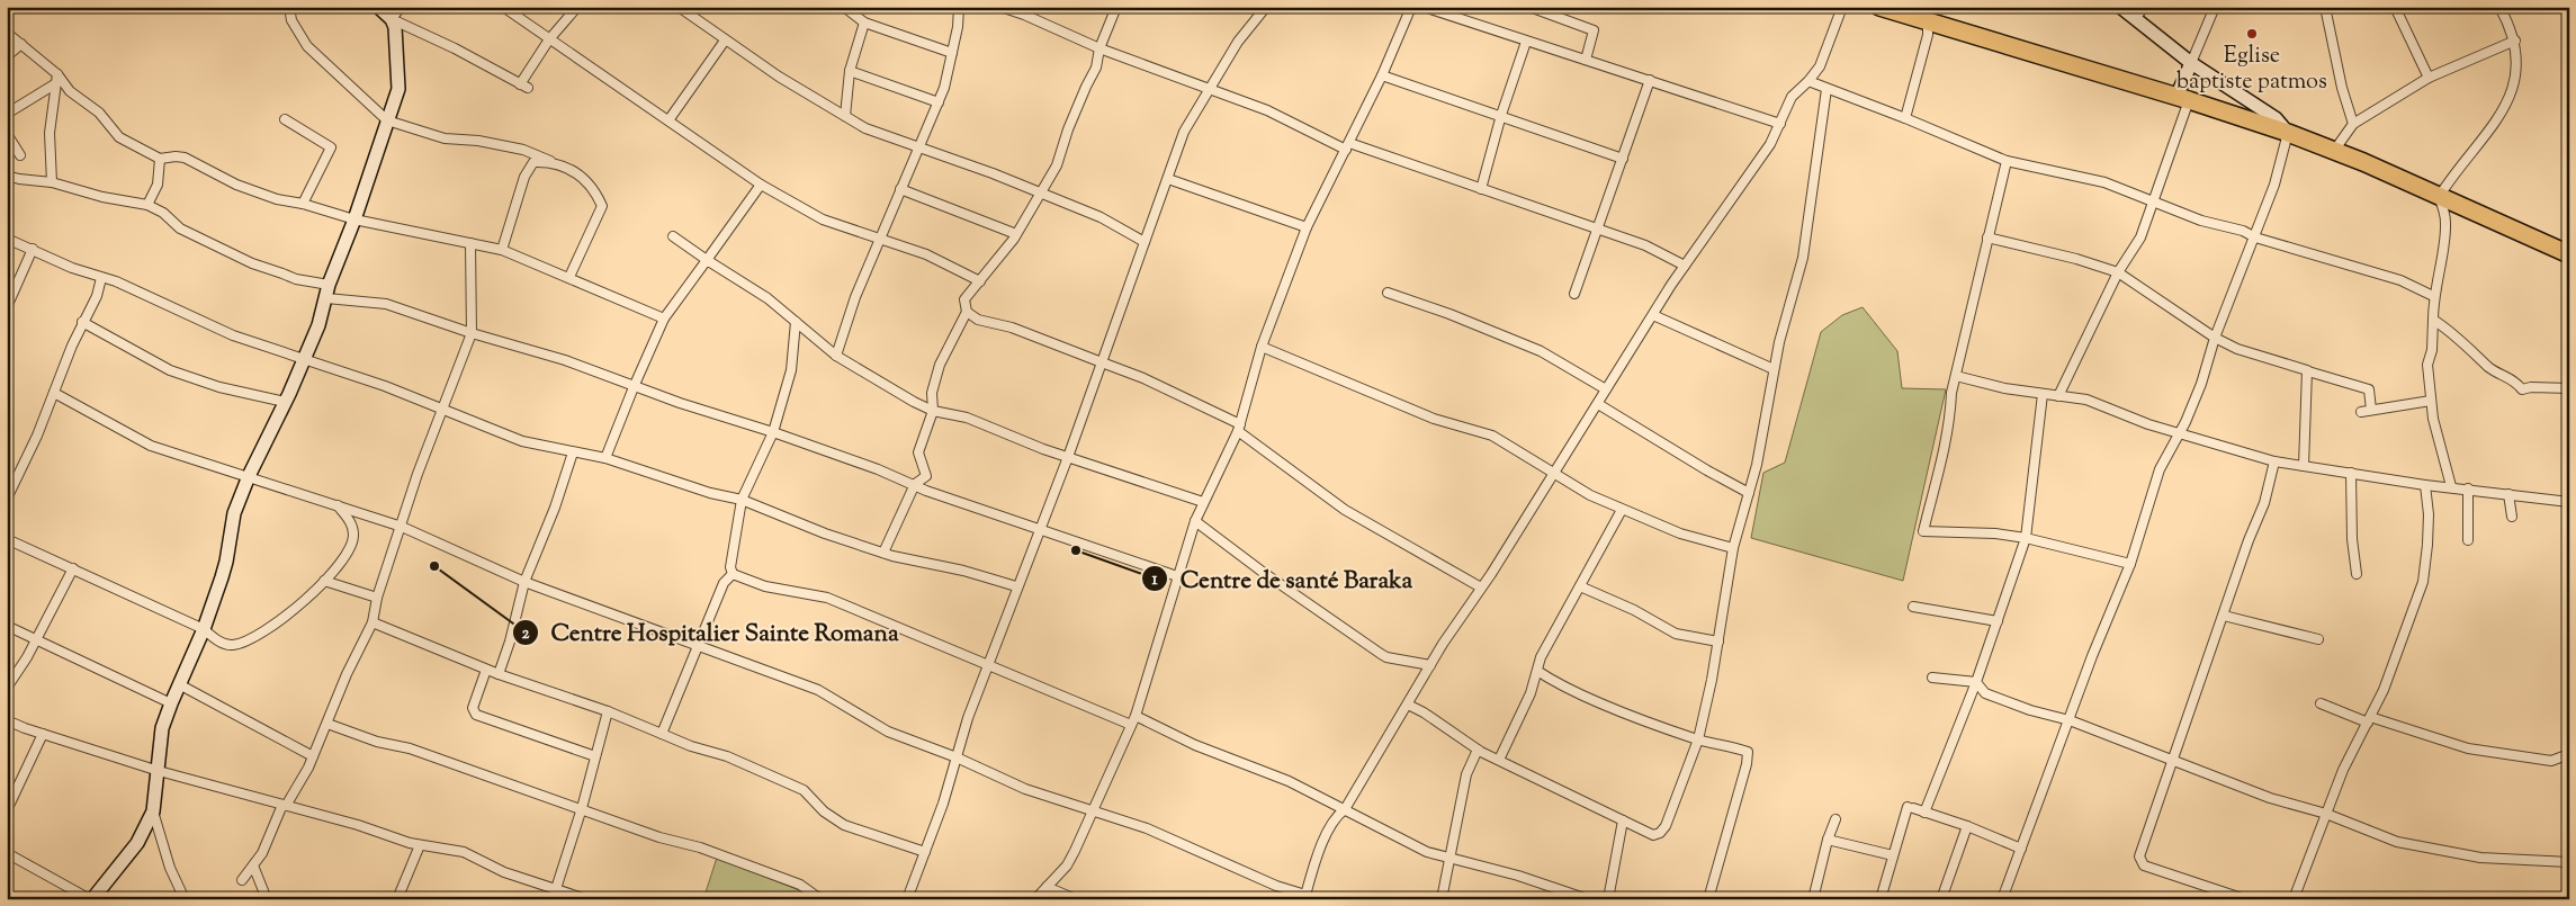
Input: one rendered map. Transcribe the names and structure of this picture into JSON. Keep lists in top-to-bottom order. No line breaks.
{"places":["Eglise baptiste patmos","Centre de santé Baraka","Centre Hospitalier Sainte Romana"]}
